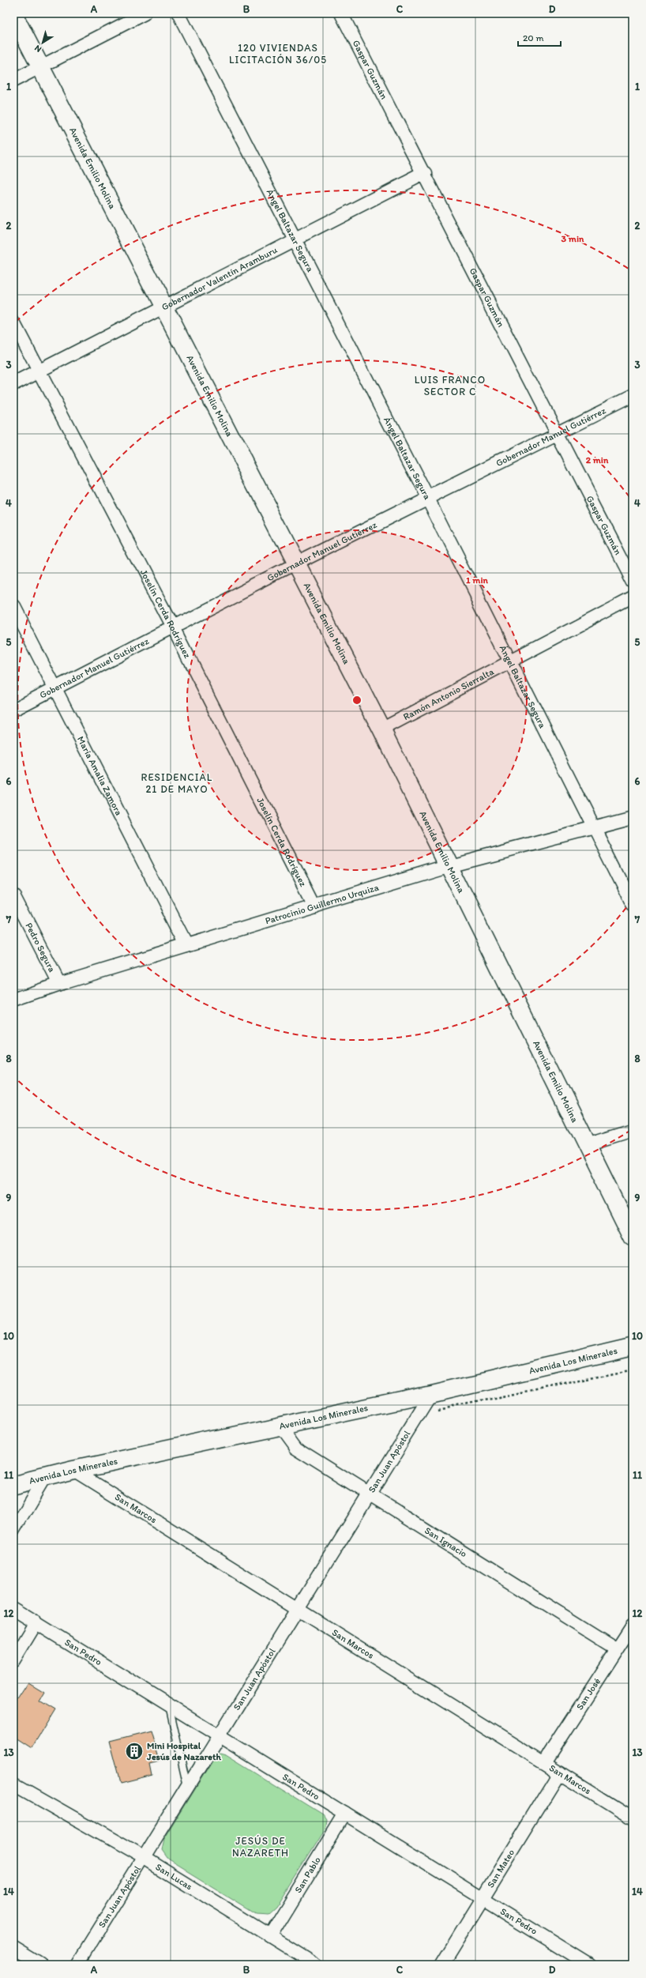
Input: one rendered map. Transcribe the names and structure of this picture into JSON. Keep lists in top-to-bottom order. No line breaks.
{"streets":{"street":["Gaspar Guzmán","Avenida Emilio Molina","Ángel Baltazar Segura","Gobernador Valentín Aramburu","Gobernador Manuel Gutiérrez","Joselín Cerda Rodríguez","Ramón Antonio Sierralta","María Amalia Zamora","Patrocinio Guillermo Urquiza","Pedro Segura","Avenida Los Minerales","San Juan Apóstol","San Marcos","San Ignacio","San Pedro","San José","San Mateo","San Pablo","San Lucas"]},"crossings":[["Gaspar Guzmán","Gobernador Valentín Aramburu"],["Gaspar Guzmán","Gobernador Manuel Gutiérrez"],["Avenida Emilio Molina","Gobernador Valentín Aramburu"],["Avenida Emilio Molina","Gobernador Manuel Gutiérrez"],["Avenida Emilio Molina","Ramón Antonio Sierralta"],["Avenida Emilio Molina","Patrocinio Guillermo Urquiza"],["Ángel Baltazar Segura","Gobernador Valentín Aramburu"],["Ángel Baltazar Segura","Gobernador Manuel Gutiérrez"],["Ángel Baltazar Segura","Ramón Antonio Sierralta"],["Ángel Baltazar Segura","Patrocinio Guillermo Urquiza"],["Gobernador Valentín Aramburu","Joselín Cerda Rodríguez"],["Gobernador Manuel Gutiérrez","Joselín Cerda Rodríguez"],["Gobernador Manuel Gutiérrez","María Amalia Zamora"],["Joselín Cerda Rodríguez","Patrocinio Guillermo Urquiza"],["María Amalia Zamora","Patrocinio Guillermo Urquiza"],["Patrocinio Guillermo Urquiza","Pedro Segura"],["Avenida Los Minerales","San Juan Apóstol"],["Avenida Los Minerales","San Marcos"],["Avenida Los Minerales","San Ignacio"],["San Juan Apóstol","San Marcos"],["San Juan Apóstol","San Ignacio"],["San Juan Apóstol","San Pedro"],["San Juan Apóstol","San Lucas"],["San Marcos","San José"],["San Marcos","San Mateo"],["San Ignacio","San José"],["San Pedro","San Mateo"],["San Pedro","San Pablo"],["San Pablo","San Lucas"]],"districts":["120 VIVIENDAS LICITACIÓN 36/05","LUIS FRANCO SECTOR C","RESIDENCIAL 21 DE MAYO","JESÚS DE NAZARETH"],"places":{"building":["Mini Hospital Jesús de Nazareth"]},"scale_bar":"20 m","north":"bottom left","grid":{"columns":["A","B","C","D"],"rows":["1","2","3","4","5","6","7","8","9","10","11","12","13","14"]},"rings":["3 min","2 min","1 min"]}
